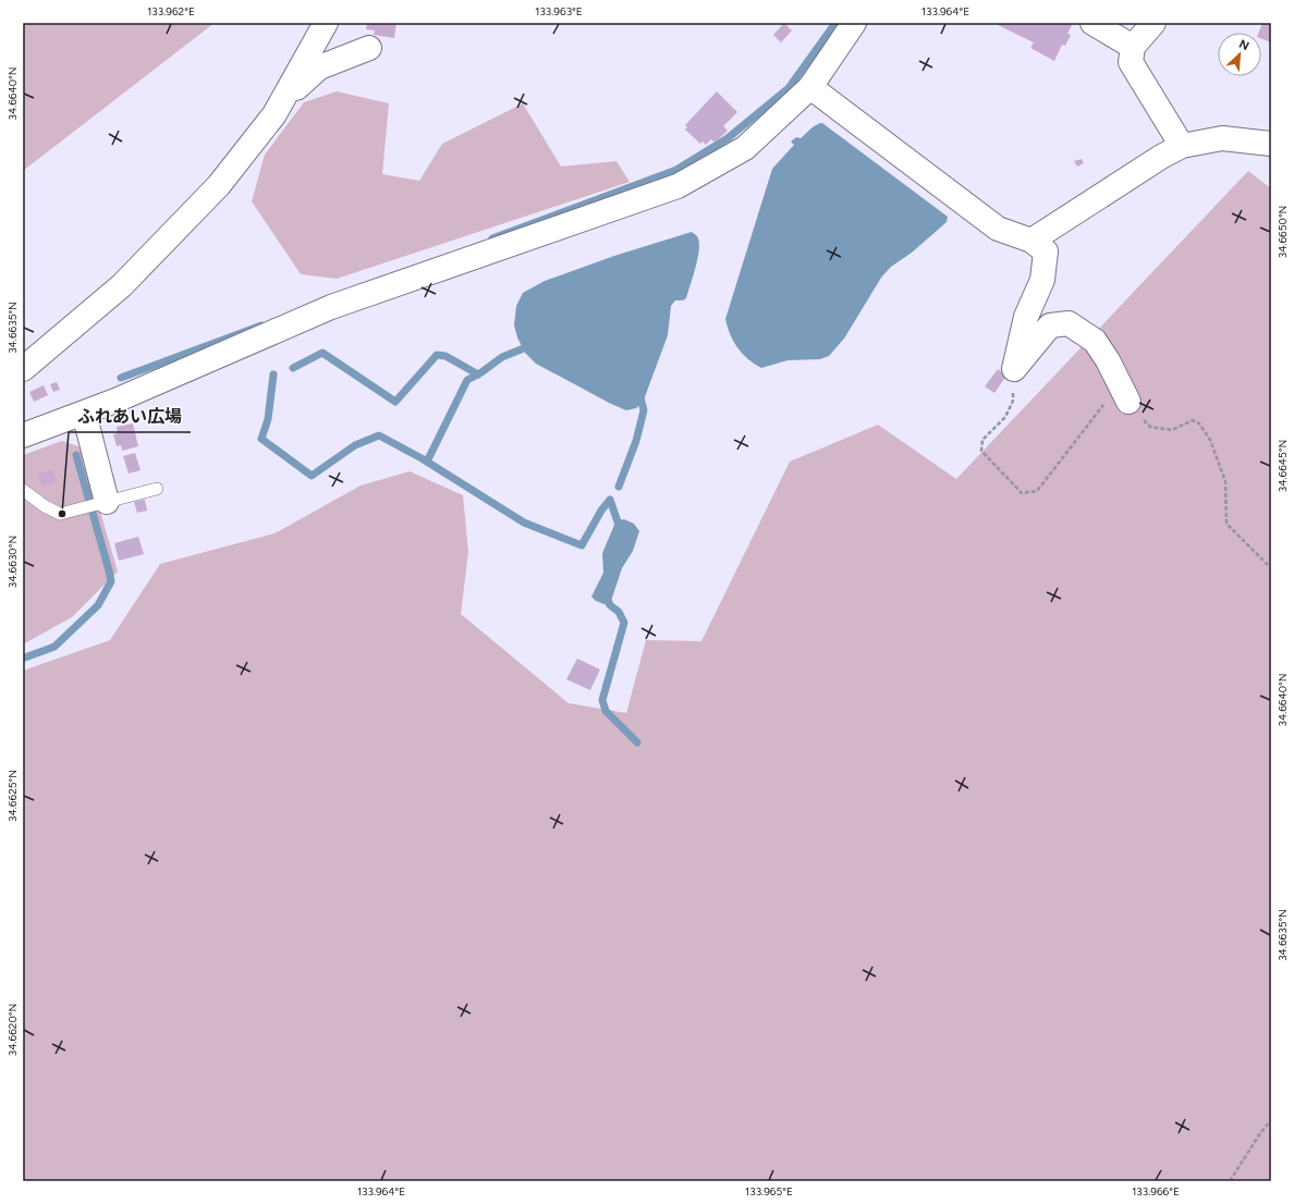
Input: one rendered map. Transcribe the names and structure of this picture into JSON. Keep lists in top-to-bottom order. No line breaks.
{"places":["ふれあい広場"],"north":"top right","coordinates":["133.962°E","133.963°E","133.964°E","34.6640°N","34.6650°N","34.6635°N","34.6645°N","34.6630°N","34.6625°N","34.6620°N","133.965°E","133.966°E"]}
